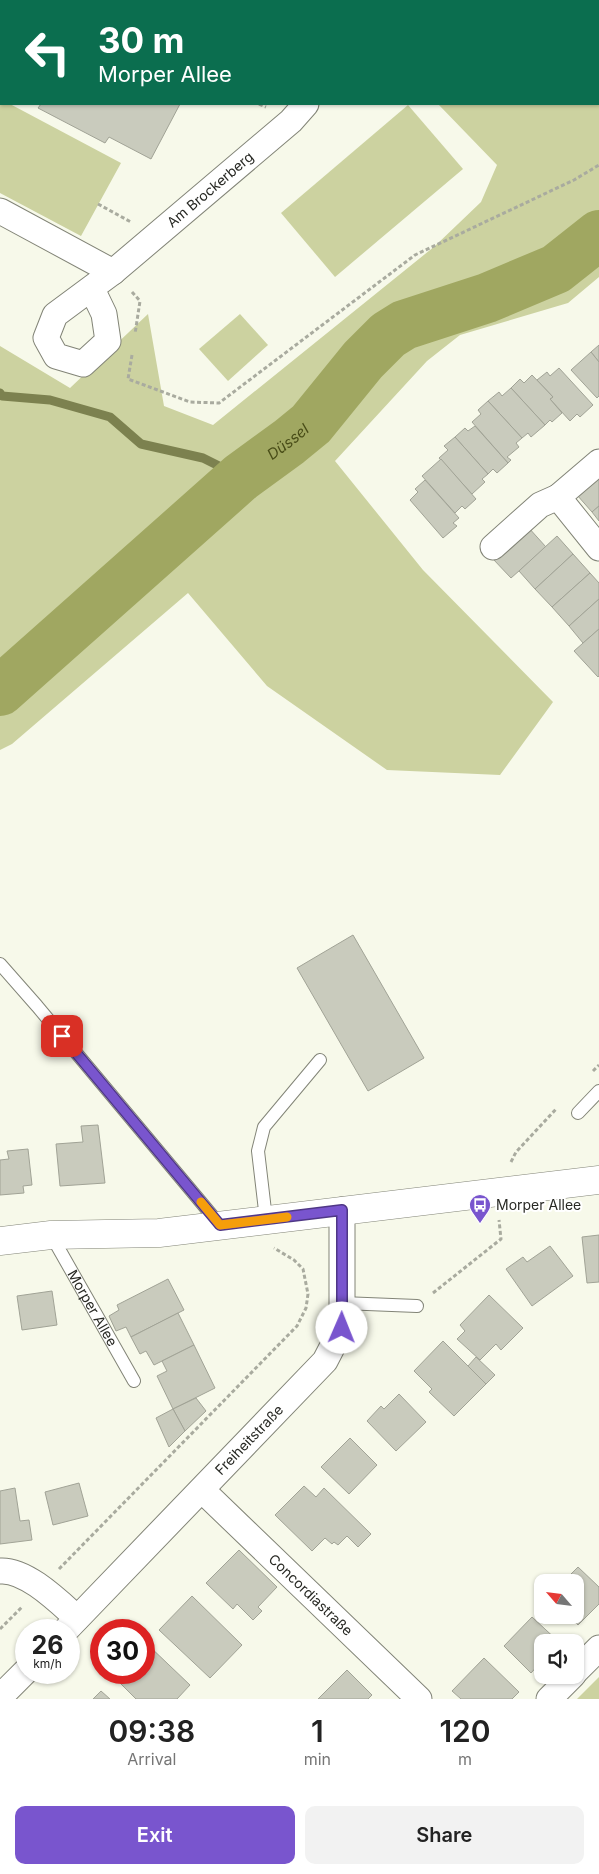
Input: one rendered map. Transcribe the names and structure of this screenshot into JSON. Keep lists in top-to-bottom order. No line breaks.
{"streets":{"street":["Am Brockerberg","Freiheitstraße","Concordiastraße"],"lane":["Morper Allee"]},"crossings":[["Freiheitstraße","Concordiastraße"]],"water":["Düssel"],"places":{"bus stop":["Morper Allee"]},"north":"top left","page":{"turn":["30 m","Morper Allee"],"speed":"26 km/h","limit":"30","eta":["09:38","Arrival","1","min","120","m"],"buttons":["Exit","Share"]}}
